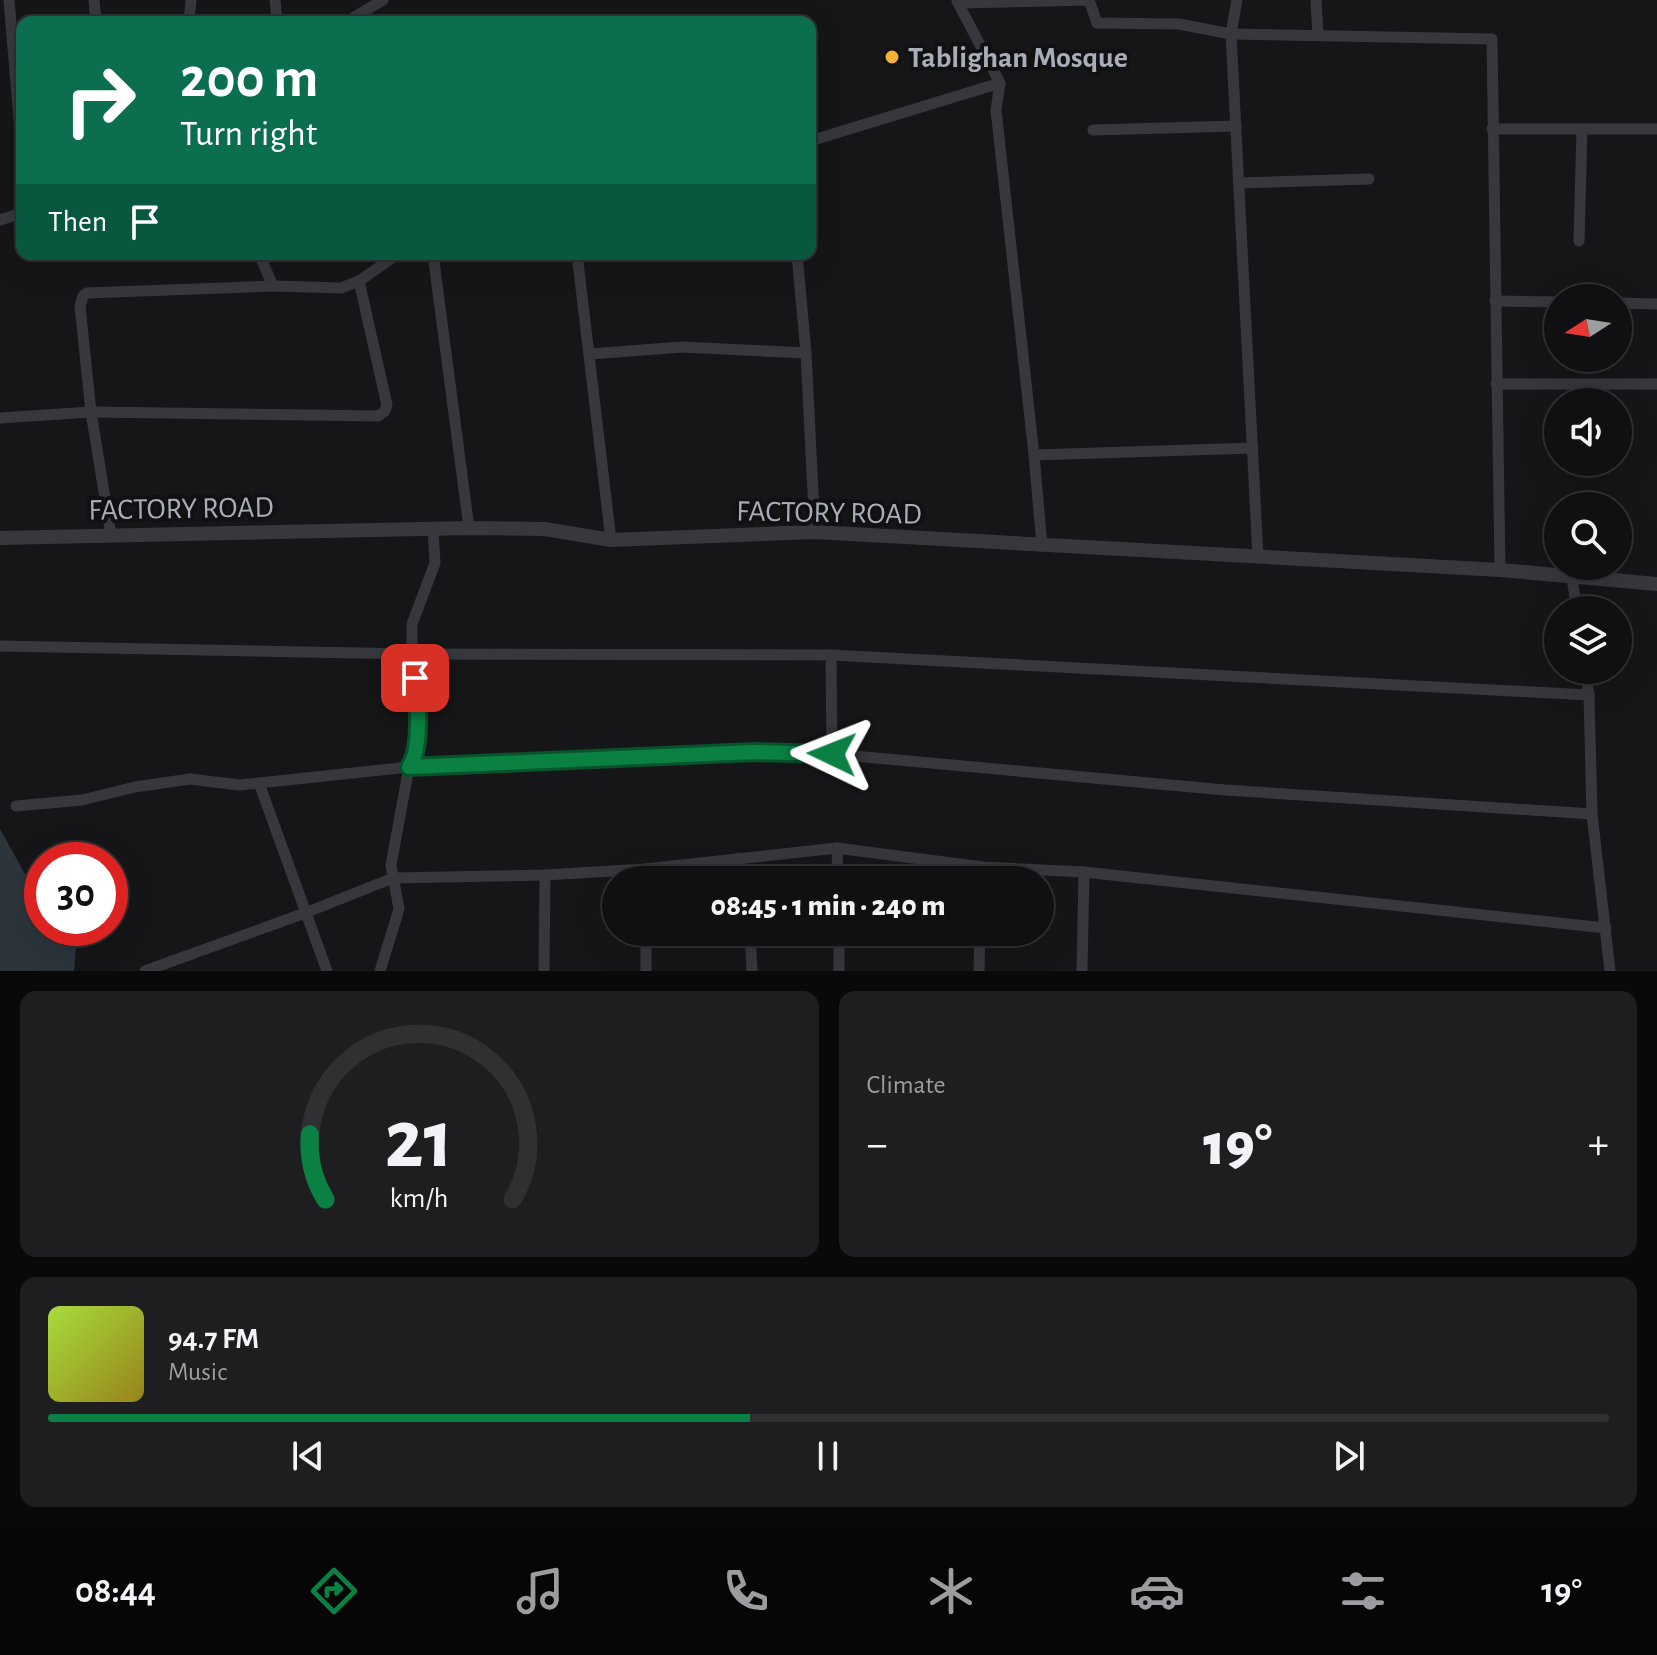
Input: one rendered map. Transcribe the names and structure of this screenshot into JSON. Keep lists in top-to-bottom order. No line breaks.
{"streets":{"street":["FACTORY ROAD"]},"places":["Tablighan Mosque"],"north":"left","page":{"turn":["200 m","Turn right"],"then":"Then","limit":"30","trip":"08:45 · 1 min · 240 m","tile":"Climate","heat":["−","19°","+"],"song":["94.7 FM","Music"],"tabs":["08:44","19°"],"gauge":["21","km/h"]}}
